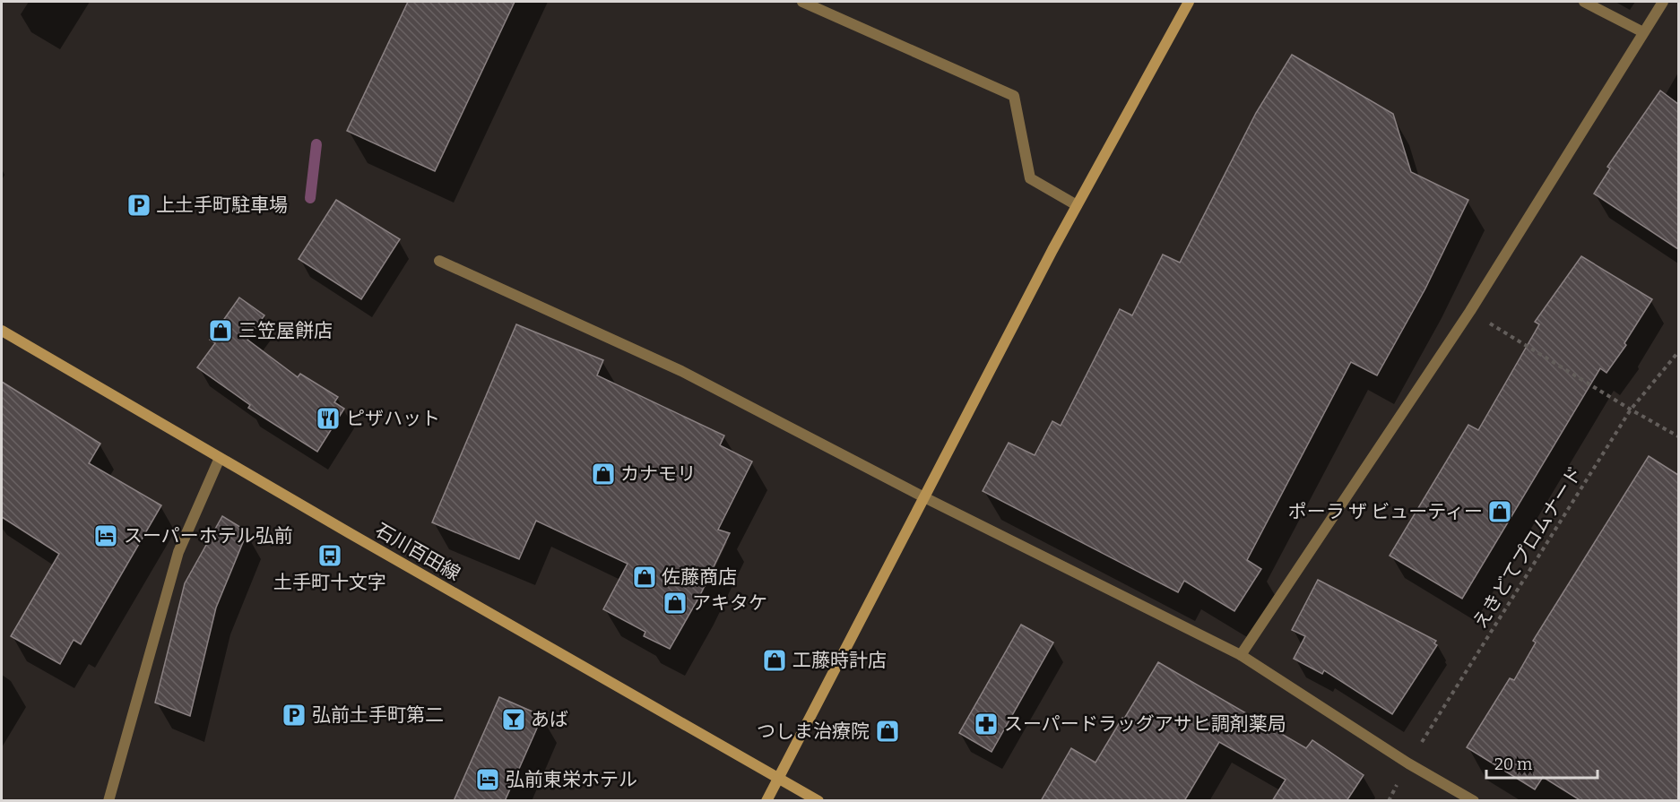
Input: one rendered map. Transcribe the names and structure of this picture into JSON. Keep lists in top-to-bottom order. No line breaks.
{"streets":{"main road":["石川百田線"],"path":["えきどてプロムナード"]},"places":{"parking":["上土手町駐車場","弘前土手町第二"],"shop":["三笠屋餅店","カナモリ","ポーラ ザ ビューティー","佐藤商店","アキタケ","工藤時計店","つしま治療院"],"restaurant":["ピザハット"],"hotel":["スーパーホテル弘前","弘前東栄ホテル"],"bus stop":["土手町十文字"],"bar":["あば"],"pharmacy":["スーパードラッグアサヒ調剤薬局"]},"scale_bar":"20 m"}
